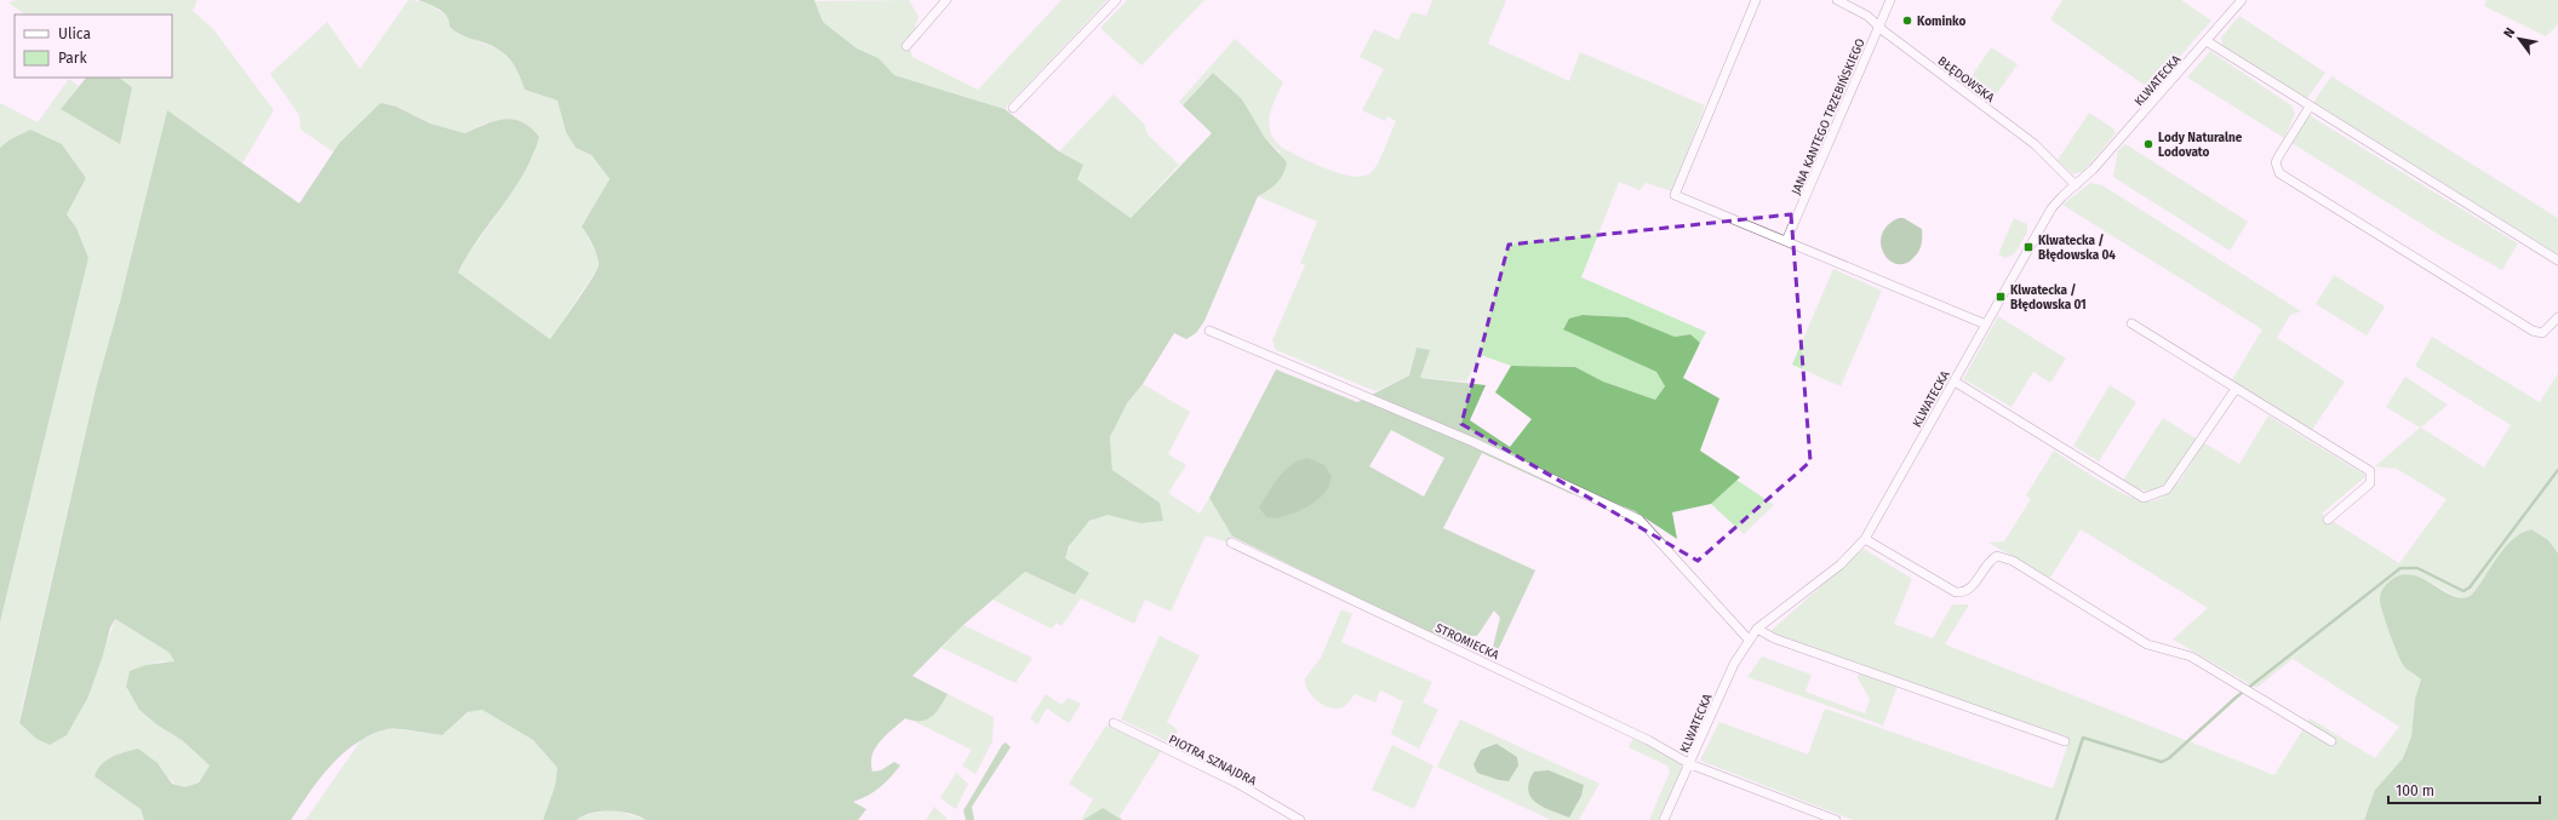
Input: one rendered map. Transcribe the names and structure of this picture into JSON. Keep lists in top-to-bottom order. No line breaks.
{"streets":{"street":["BŁĘDOWSKA","KLWATECKA","JANA KANTEGO TRZEBIŃSKIEGO","STROMIECKA","PIOTRA SZNAJDRA"]},"crossings":[["BŁĘDOWSKA","KLWATECKA"],["BŁĘDOWSKA","JANA KANTEGO TRZEBIŃSKIEGO"],["KLWATECKA","STROMIECKA"]],"places":{"other":["Kominko","Lody Naturalne Lodovato"],"transit":["Klwatecka / Błędowska 04","Klwatecka / Błędowska 01"]},"legend":["Ulica","Park"],"scale_bar":"100 m","north":"top left"}
